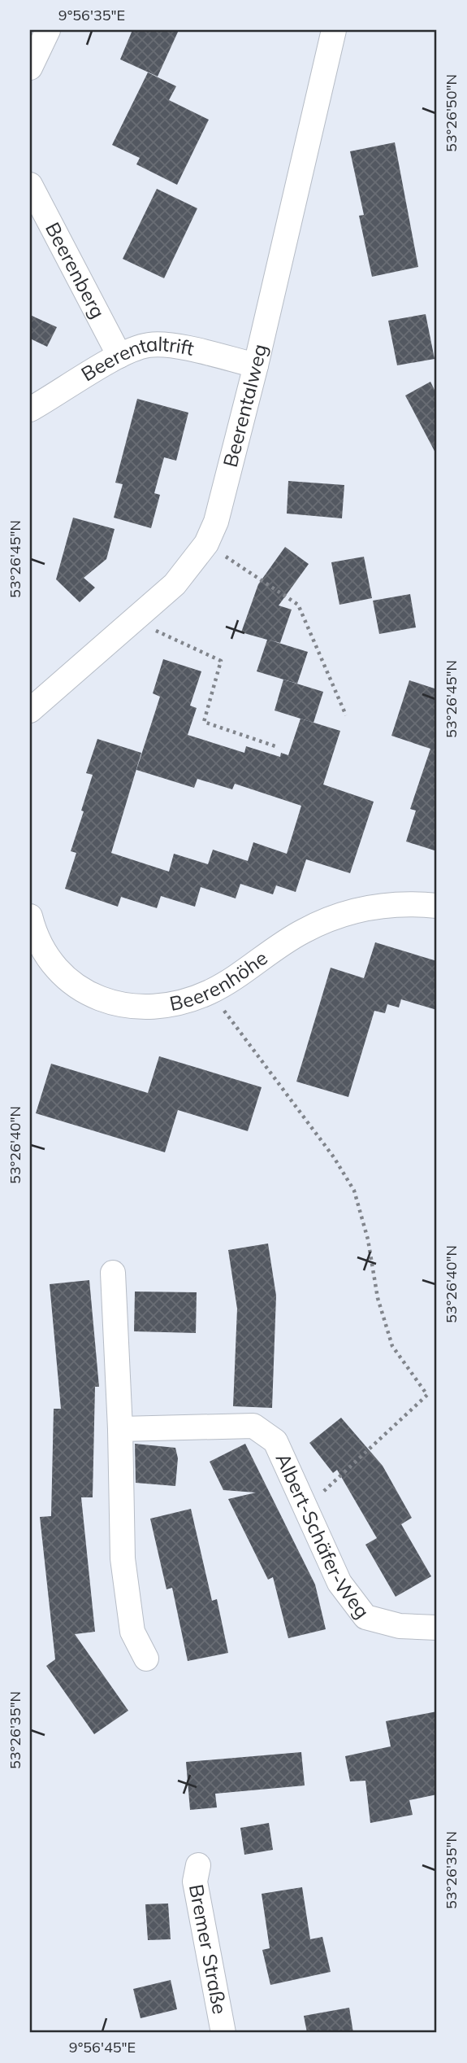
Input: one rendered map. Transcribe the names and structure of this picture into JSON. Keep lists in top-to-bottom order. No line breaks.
{"streets":{"street":["Beerenberg","Beerentaltrift","Beerentalweg","Beerenhöhe","Albert-Schäfer-Weg","Bremer Straße"]},"crossings":[["Beerenberg","Beerentaltrift"],["Beerentaltrift","Beerentalweg"]],"coordinates":["9°56'35\"E","53°26'50\"N","53°26'45\"N","53°26'40\"N","53°26'35\"N","9°56'45\"E"]}
